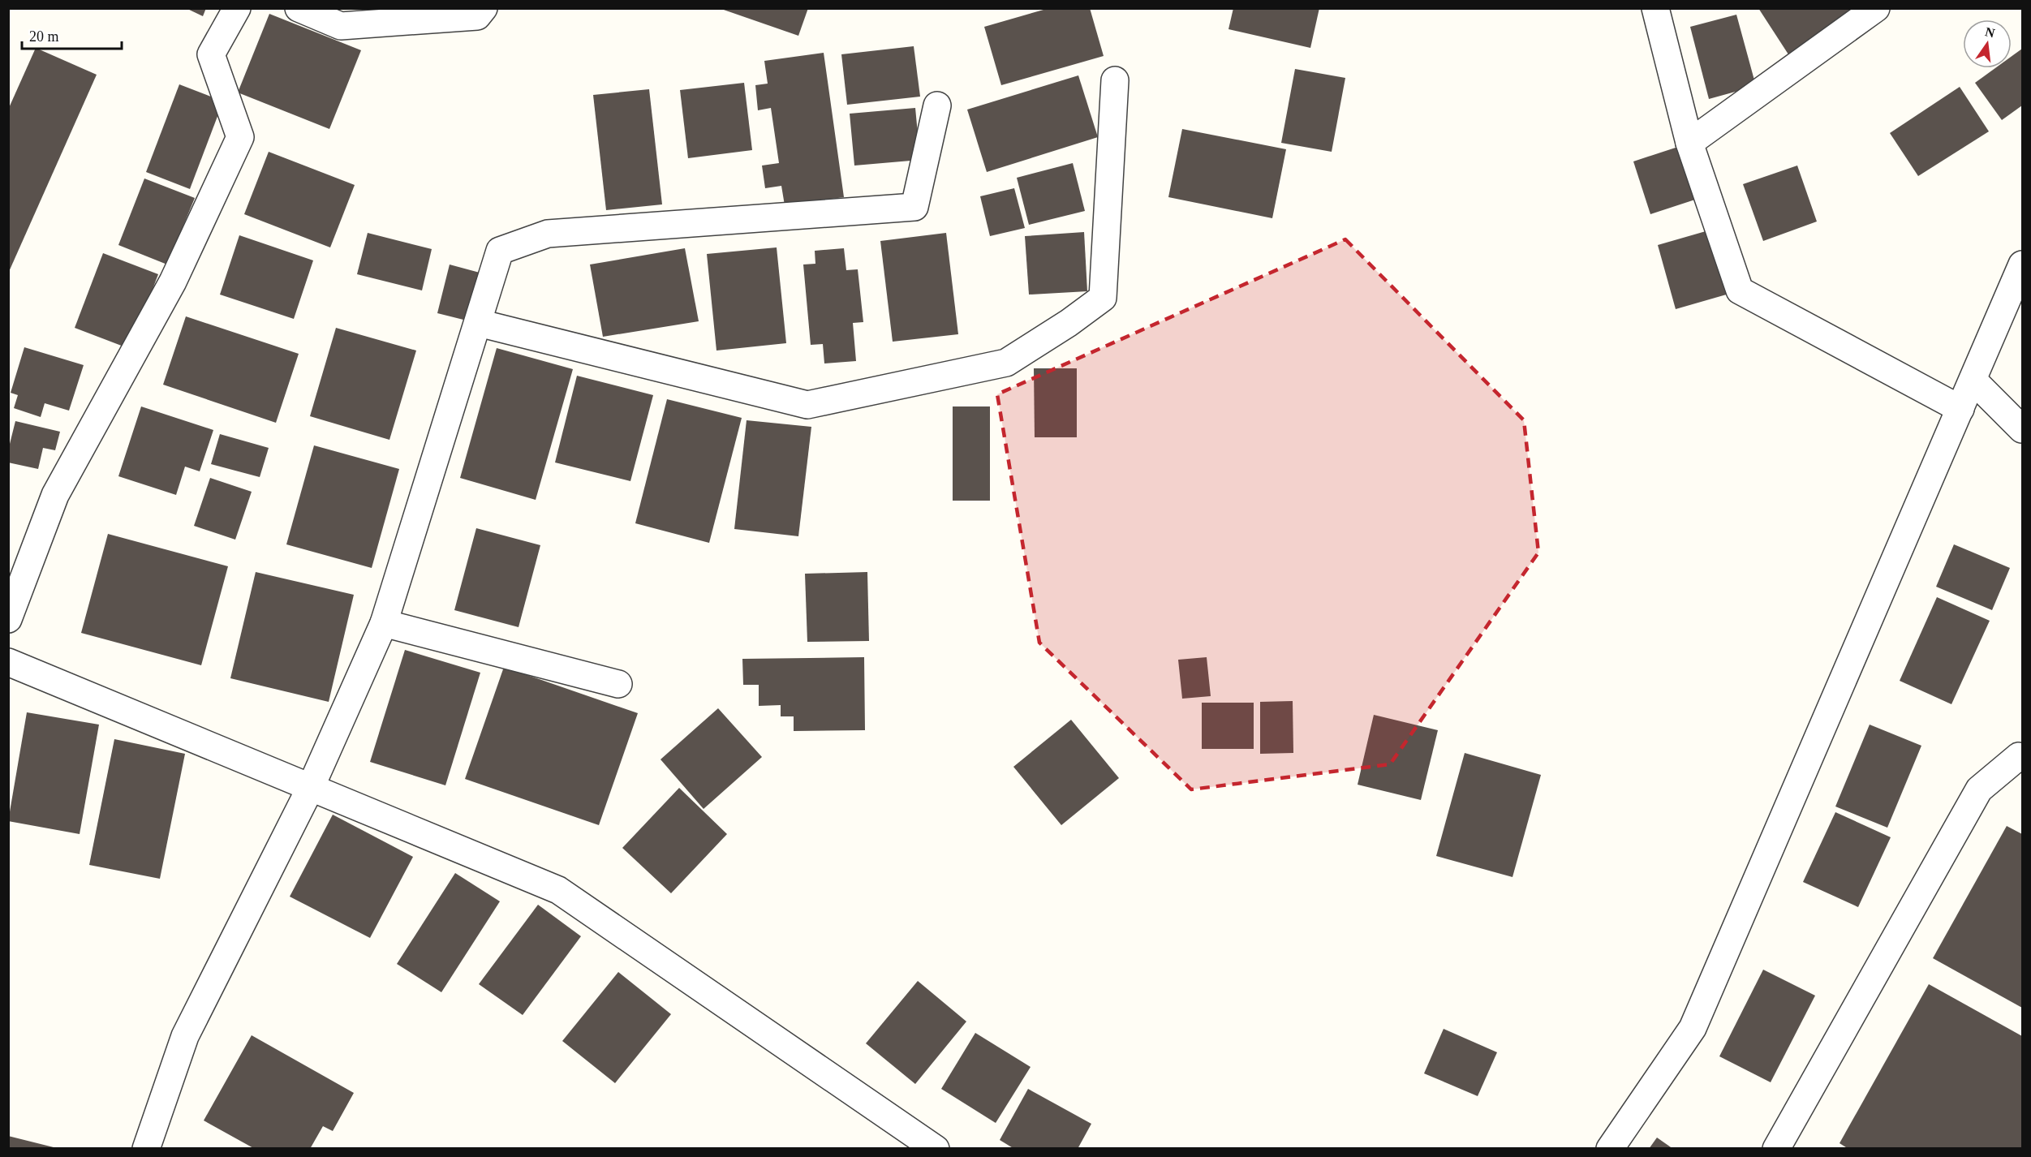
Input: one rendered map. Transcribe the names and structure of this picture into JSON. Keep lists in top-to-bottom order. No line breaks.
{"scale_bar":"20 m","north":"top"}
